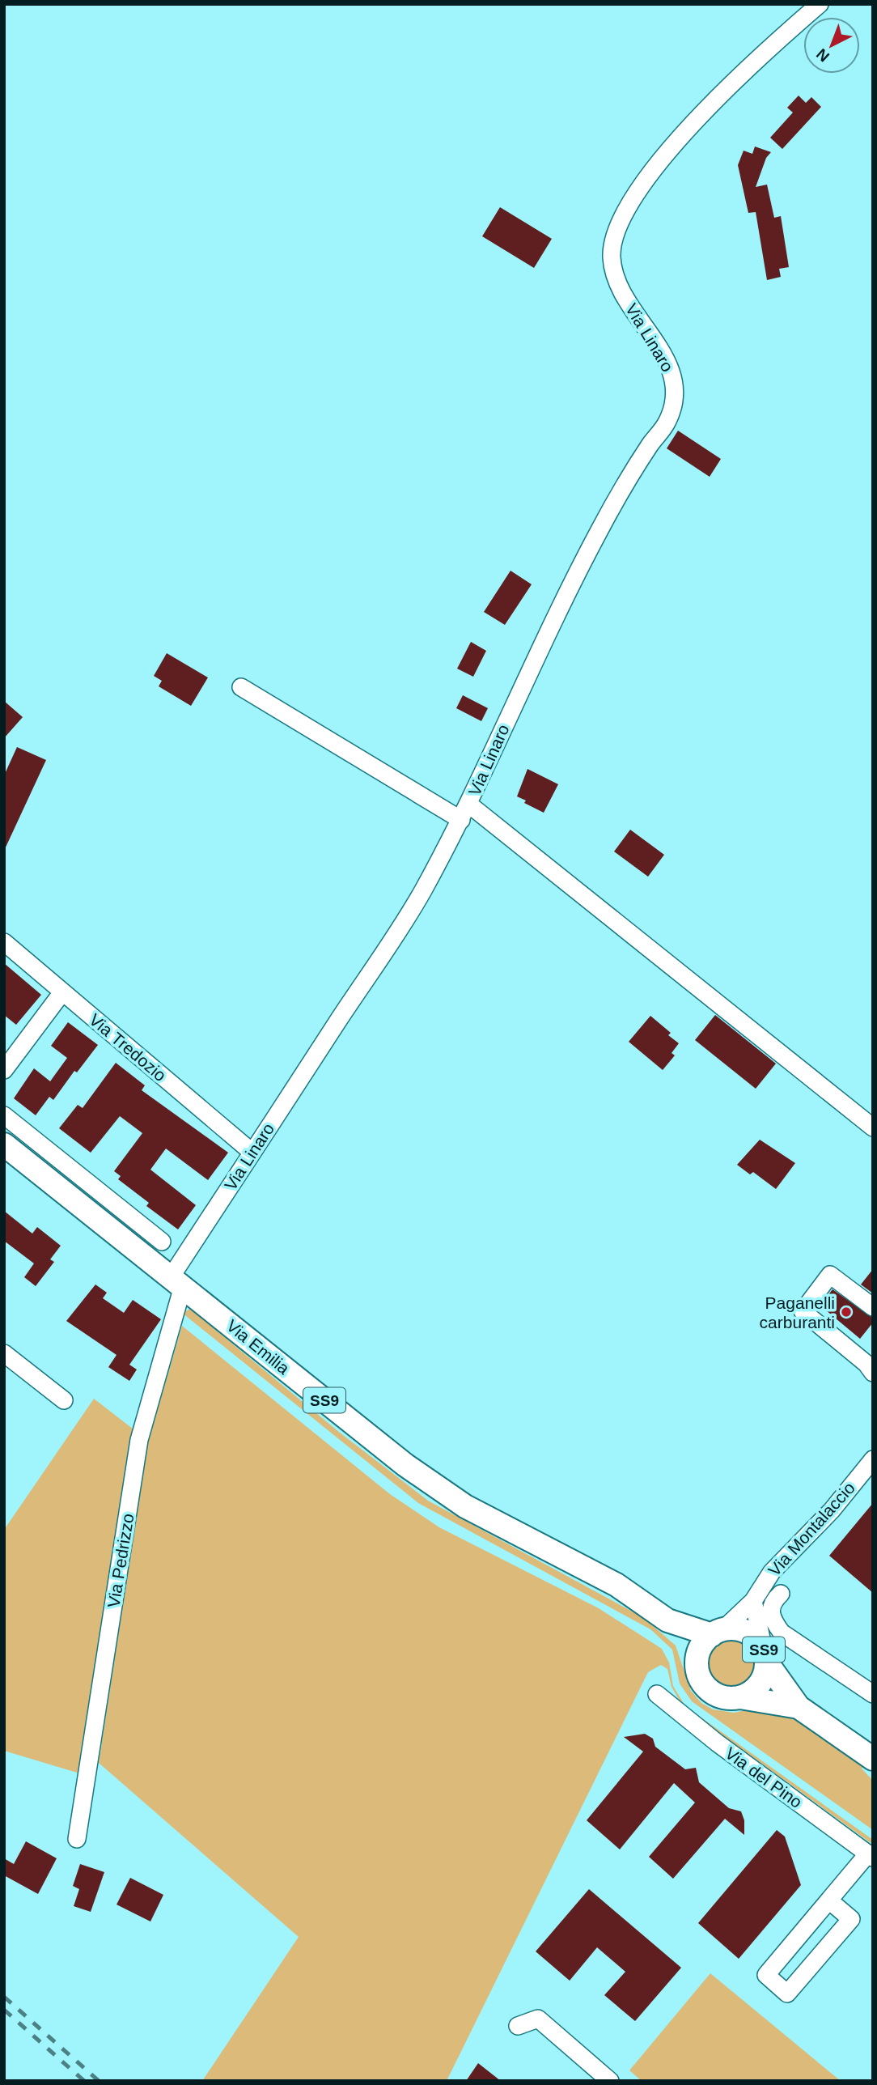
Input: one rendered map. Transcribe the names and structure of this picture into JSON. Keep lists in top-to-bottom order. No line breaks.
{"streets":{"main road":["Via Emilia","SS9"],"street":["Via Linaro","Via Tredozio","Via Montalaccio","Via Pedrizzo","Via del Pino"]},"crossings":[["Via Linaro","Via Tredozio"],["Via Linaro","Via Emilia"],["Via Linaro","Via Pedrizzo"],["Via Emilia","SS9"],["Via Emilia","Via Montalaccio"],["Via Emilia","Via Pedrizzo"],["SS9","Via Montalaccio"]],"places":["Paganelli carburanti"],"north":"bottom left"}
